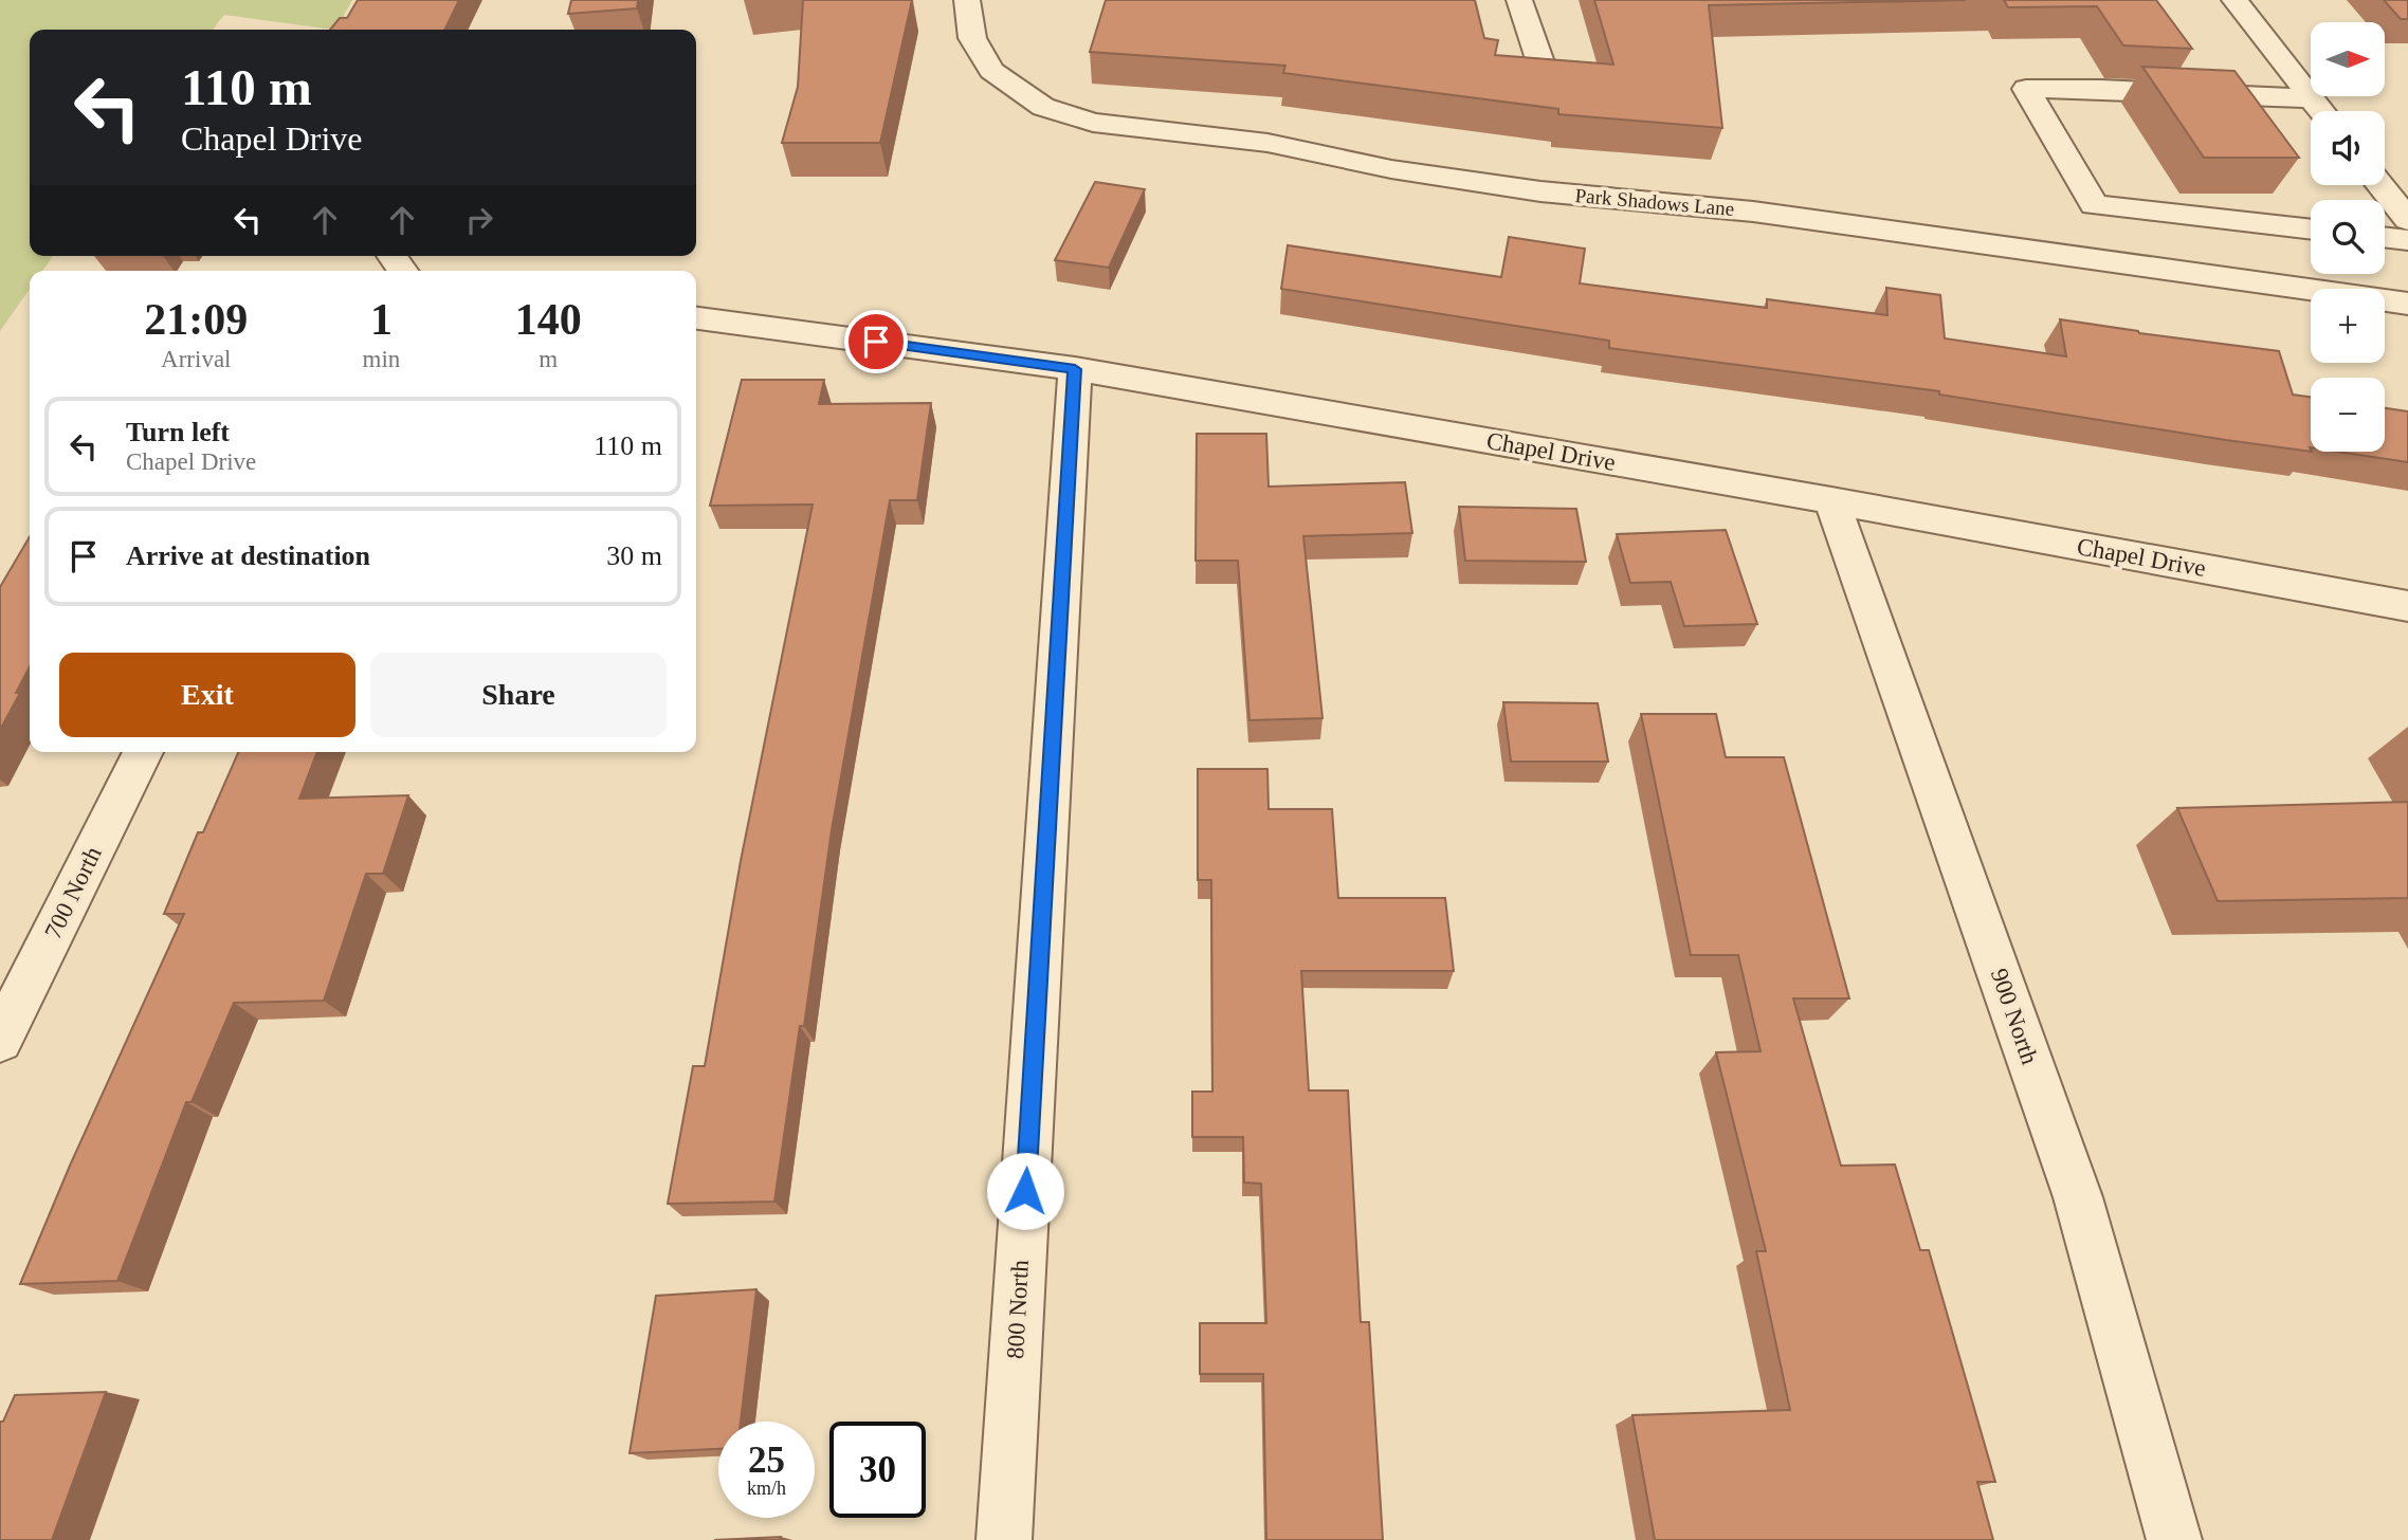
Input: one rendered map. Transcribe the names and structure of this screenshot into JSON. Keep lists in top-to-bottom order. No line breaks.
{"streets":{"street":["Park Shadows Lane","Chapel Drive","700 North","900 North","800 North"]},"crossings":[["Chapel Drive","900 North"],["Chapel Drive","800 North"]],"north":"right","page":{"map_buttons":["+","−"],"turn":["110 m","Chapel Drive"],"eta":["21:09","Arrival","1","min","140","m"],"list":[{"name":"Turn left","note":"Chapel Drive","value":"110 m"},{"name":"Arrive at destination","value":"30 m"}],"buttons":["Exit","Share"],"speed":"25 km/h","limit":"30"}}
